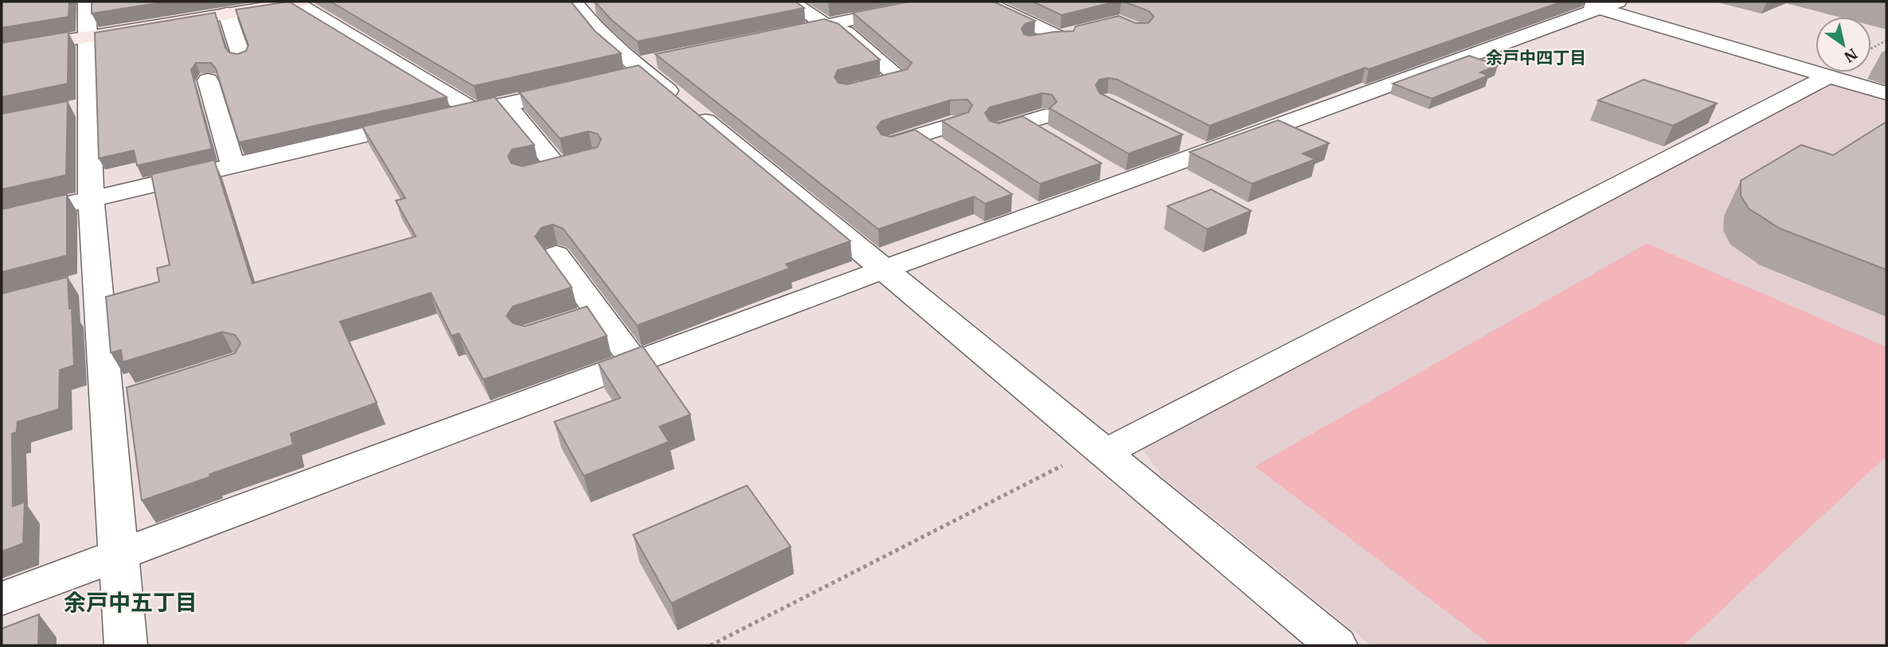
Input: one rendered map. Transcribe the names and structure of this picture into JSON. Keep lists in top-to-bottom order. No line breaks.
{"districts":["余戸中四丁目","余戸中五丁目"],"north":"bottom right"}
